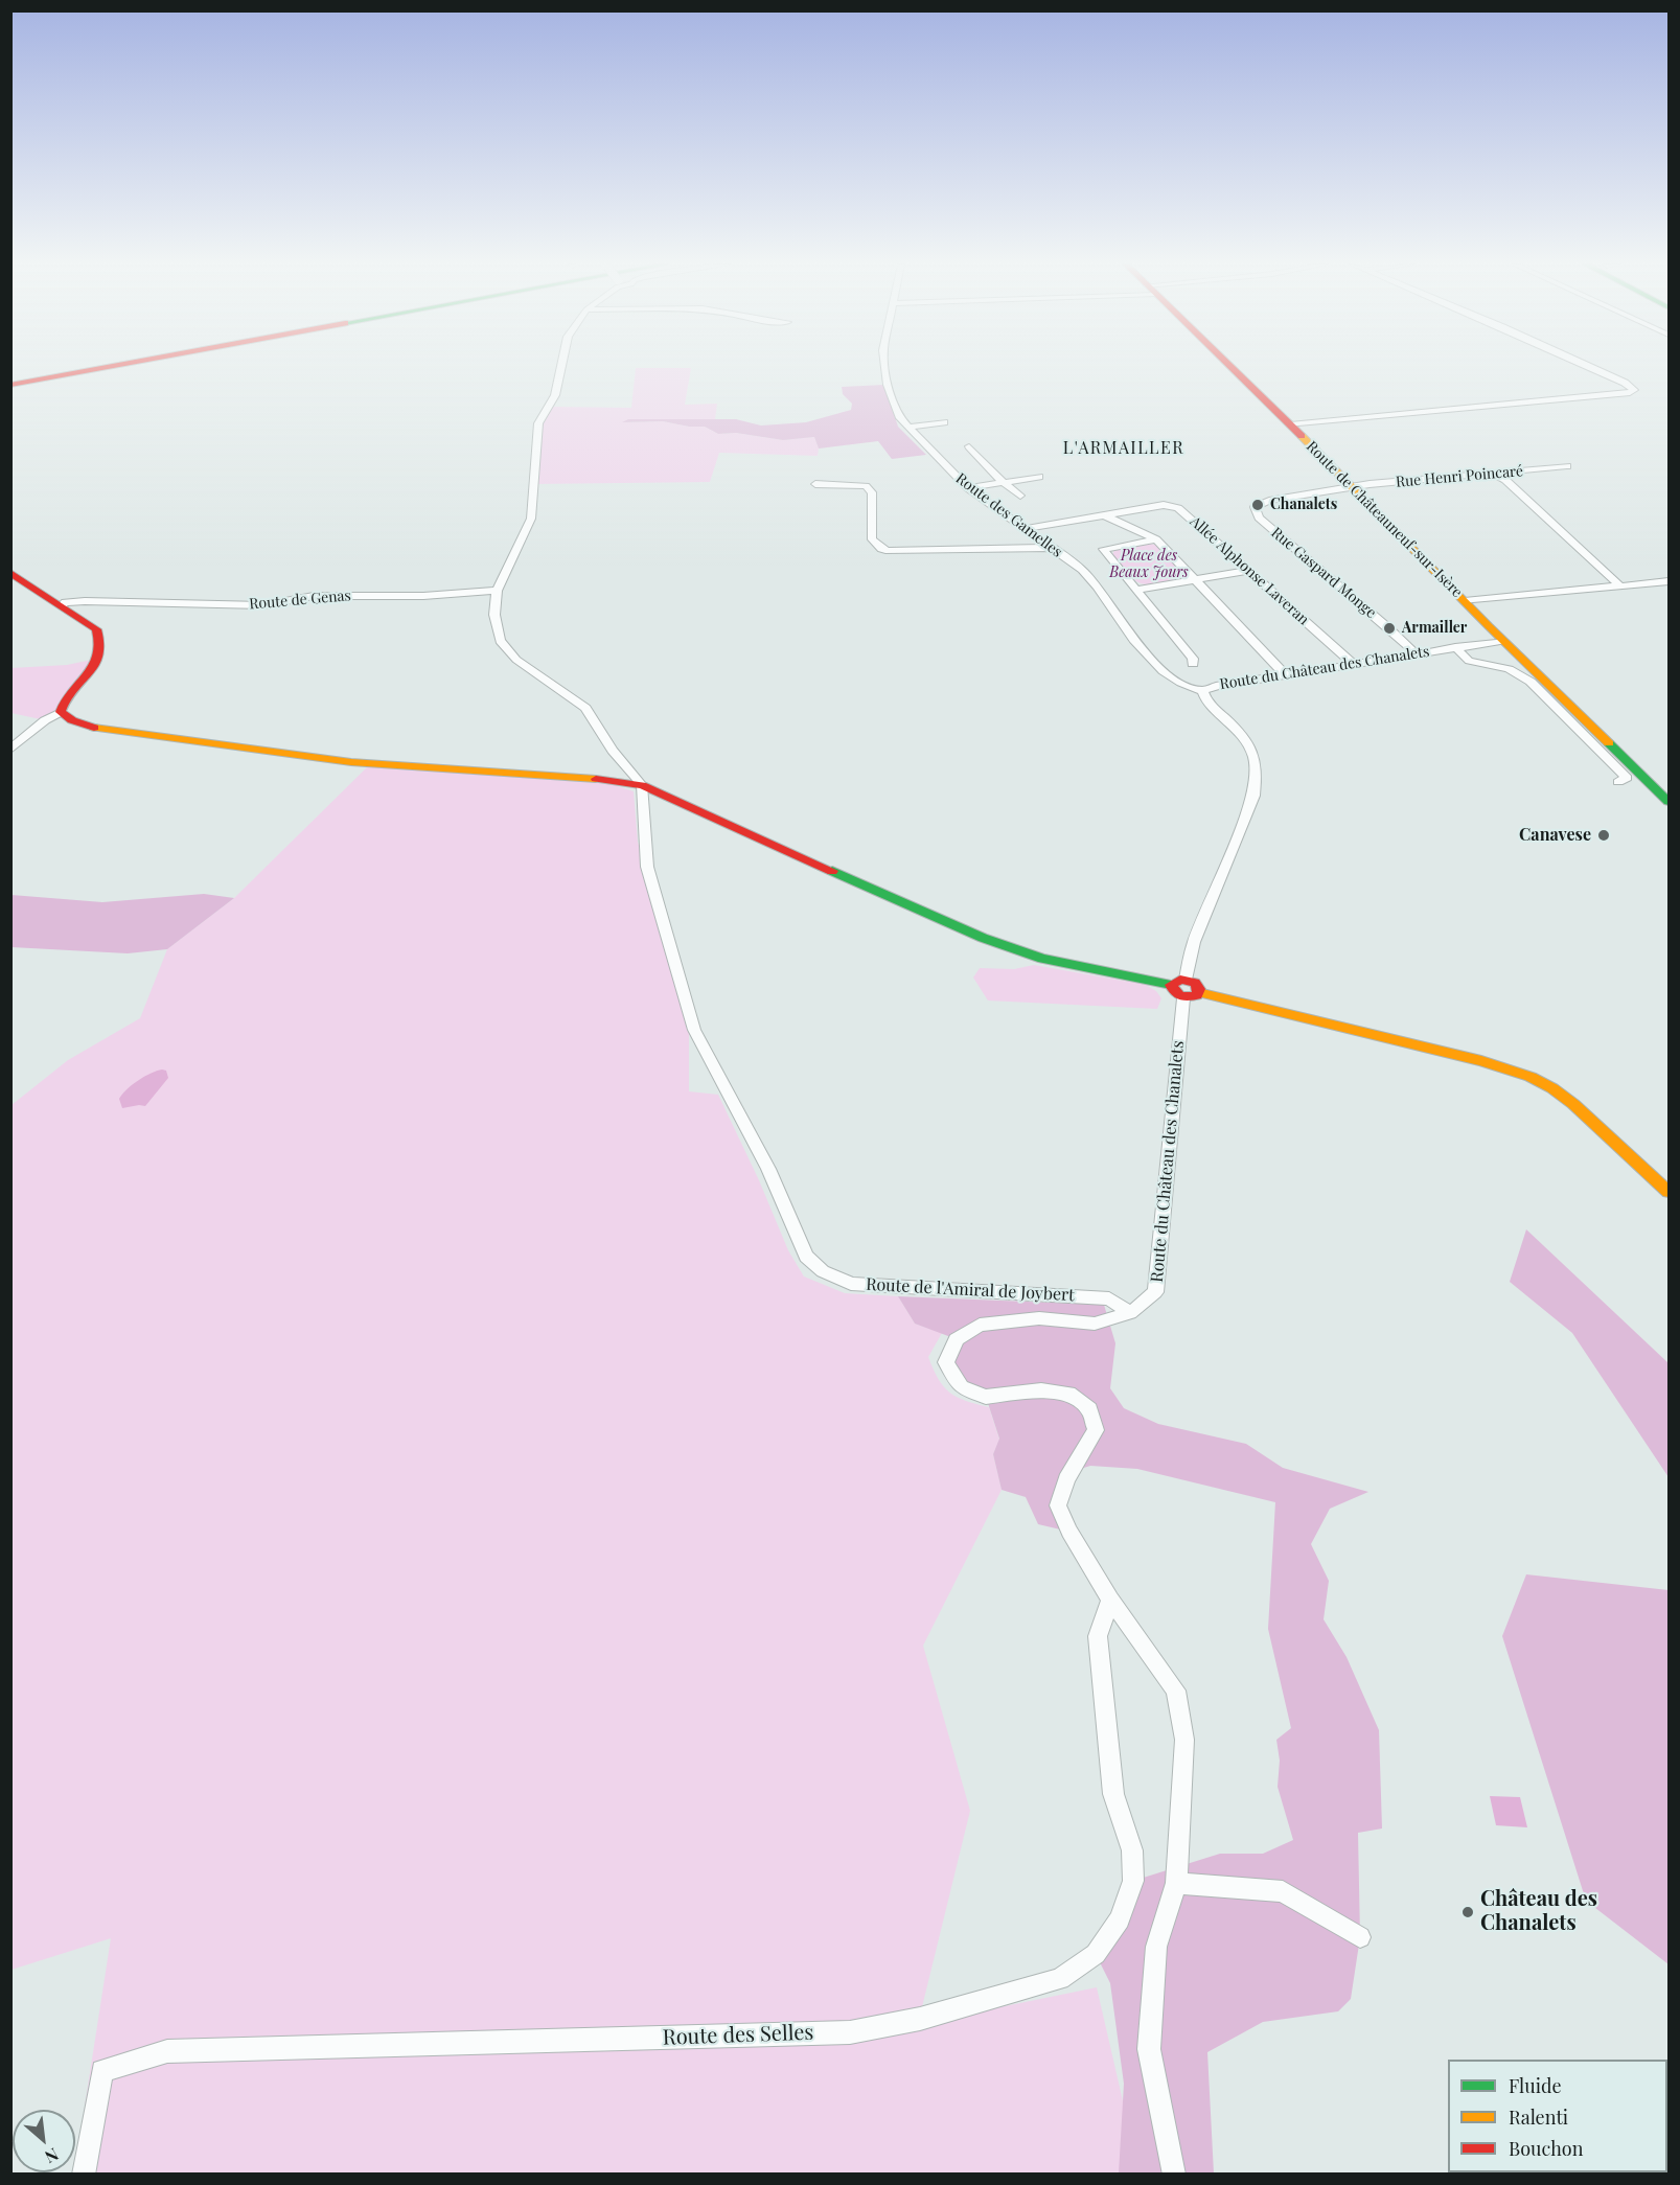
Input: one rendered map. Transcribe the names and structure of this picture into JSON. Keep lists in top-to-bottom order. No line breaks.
{"streets":{"main road":["Route de Châteauneuf-sur-Isère"],"street":["Rue Henri Poincaré","Route des Gamelles","Allée Alphonse Laveran","Rue Gaspard Monge","Route de Genas","Route du Château des Chanalets","Route de l'Amiral de Joybert","Route des Selles"]},"crossings":[["Rue Henri Poincaré","Route de Châteauneuf-sur-Isère"],["Rue Henri Poincaré","Rue Gaspard Monge"],["Route des Gamelles","Allée Alphonse Laveran"],["Route des Gamelles","Route du Château des Chanalets"],["Route de Châteauneuf-sur-Isère","Rue Gaspard Monge"],["Route de Châteauneuf-sur-Isère","Route du Château des Chanalets"],["Allée Alphonse Laveran","Route du Château des Chanalets"],["Rue Gaspard Monge","Route du Château des Chanalets"],["Route du Château des Chanalets","Route de l'Amiral de Joybert"],["Route de l'Amiral de Joybert","Route des Selles"]],"districts":["L'ARMAILLER"],"parks":["Place des Beaux Jours"],"places":["Chanalets","Armailler","Canavese","Château des Chanalets"],"legend":["Fluide","Ralenti","Bouchon"],"north":"bottom right"}
